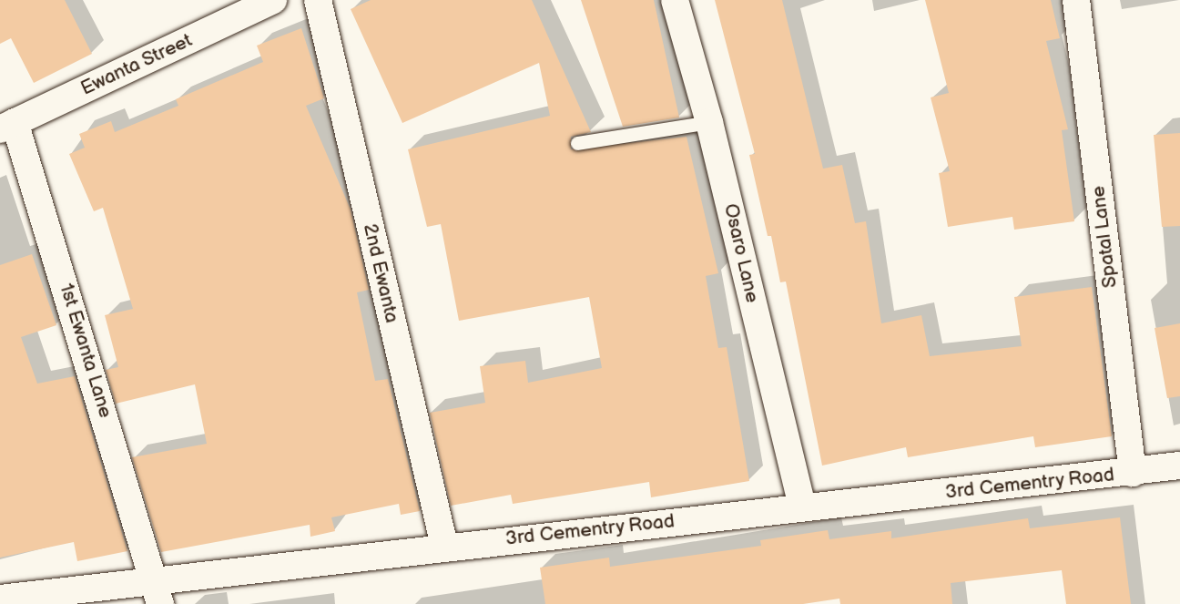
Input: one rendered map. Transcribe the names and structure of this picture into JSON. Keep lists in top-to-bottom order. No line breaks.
{"streets":{"street":["Ewanta Street","Spatal Lane","Osaro Lane","2nd Ewanta","1st Ewanta Lane","3rd Cementry Road"]},"crossings":[["Ewanta Street","1st Ewanta Lane"],["Spatal Lane","3rd Cementry Road"],["Osaro Lane","3rd Cementry Road"],["2nd Ewanta","3rd Cementry Road"],["1st Ewanta Lane","3rd Cementry Road"]]}
